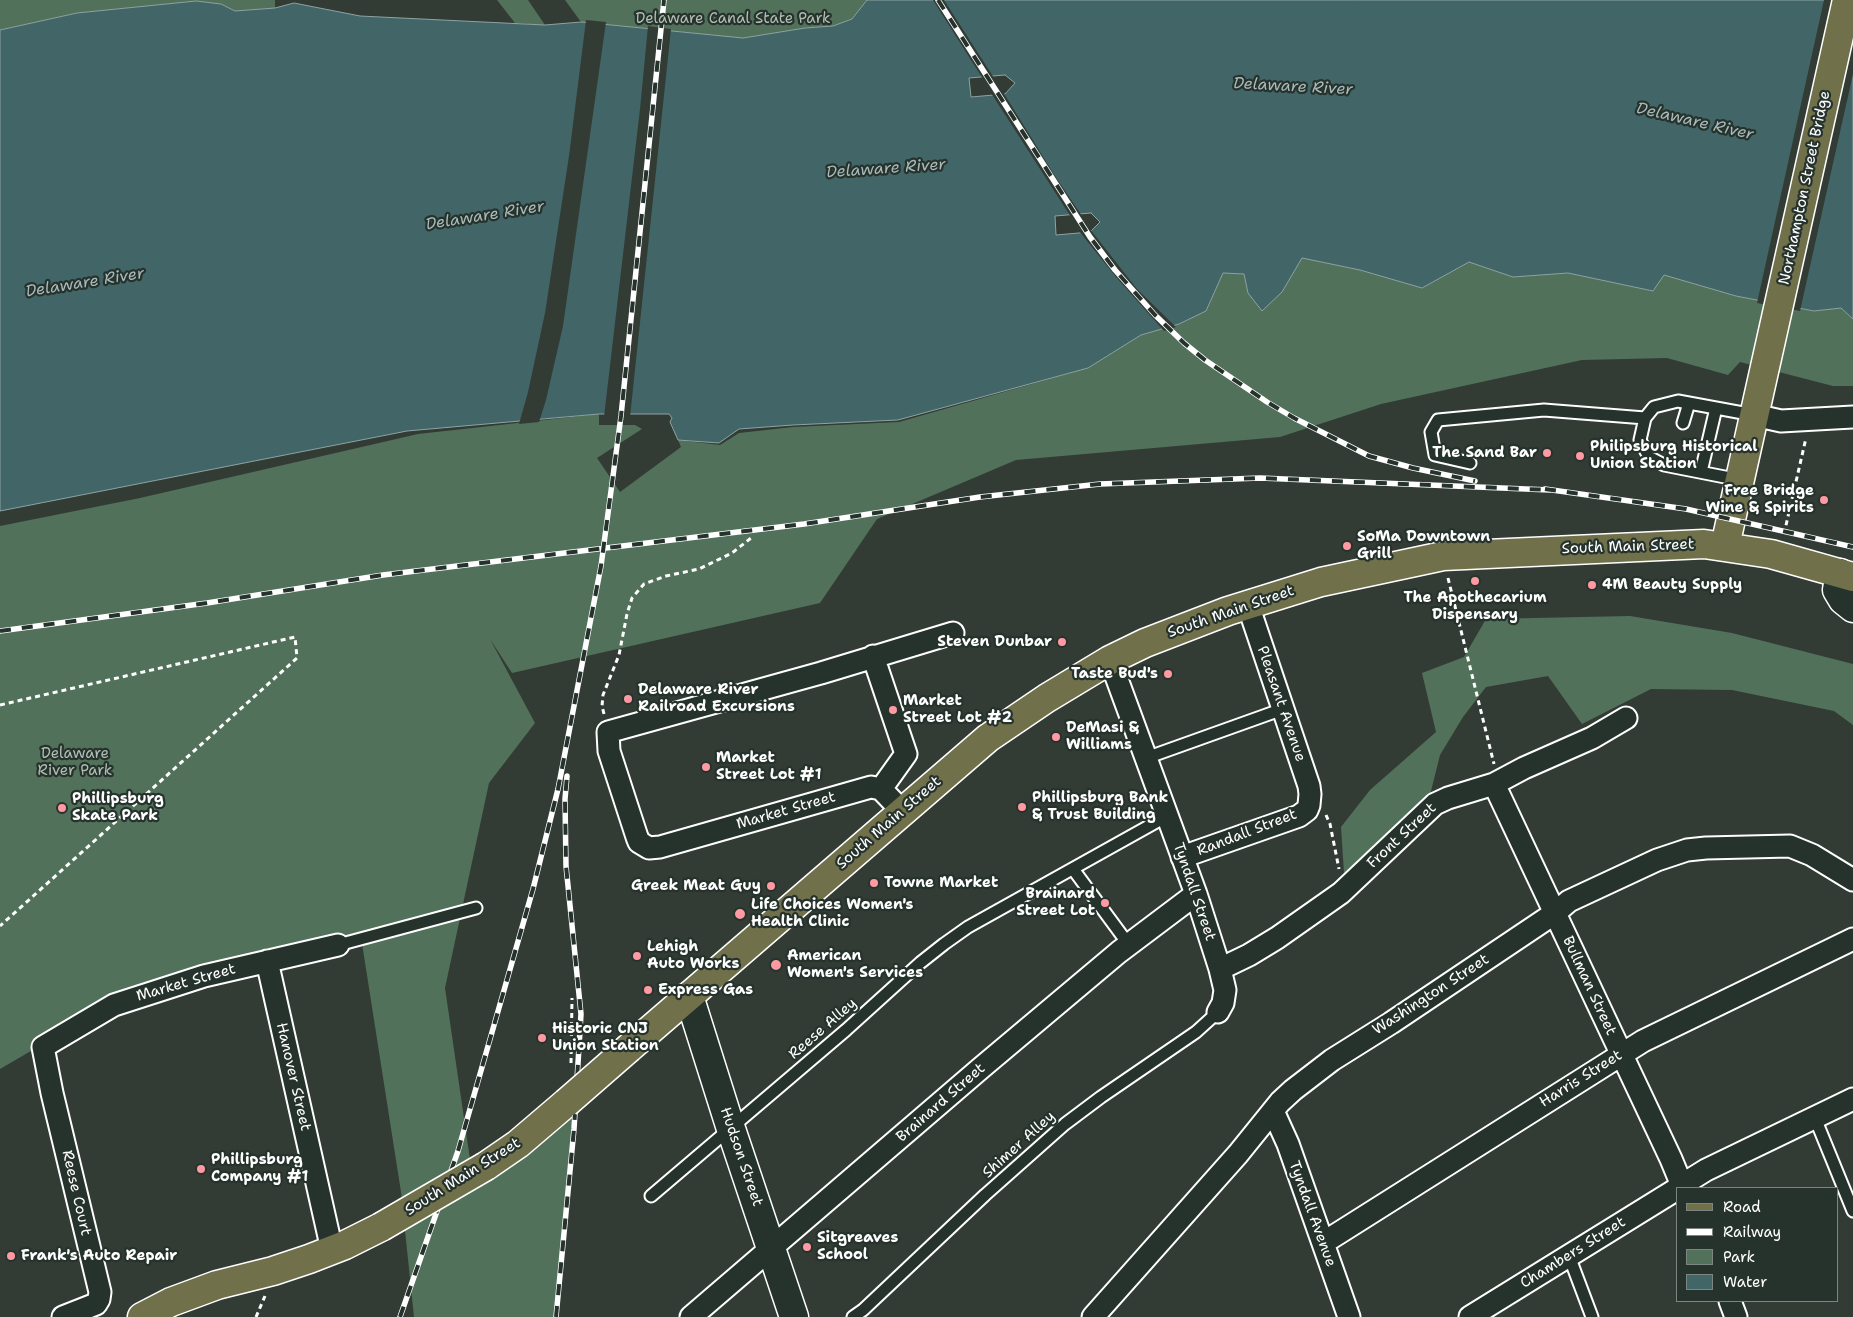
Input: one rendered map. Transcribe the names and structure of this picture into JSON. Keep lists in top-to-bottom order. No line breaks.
{"streets":{"main road":["Northampton Street Bridge","South Main Street"],"street":["Pleasant Avenue","Market Street","Randall Street","Front Street","Tyndall Street","Bullman Street","Washington Street","Hanover Street","Harris Street","Brainard Street","Hudson Street","Reese Court","Tyndall Avenue","Chambers Street"],"lane":["Reese Alley","Shimer Alley"]},"crossings":[["Northampton Street Bridge","South Main Street"],["South Main Street","Pleasant Avenue"],["South Main Street","Tyndall Street"],["South Main Street","Hanover Street"],["South Main Street","Hudson Street"],["Pleasant Avenue","Randall Street"],["Market Street","Hanover Street"],["Market Street","Reese Court"],["Randall Street","Tyndall Street"],["Front Street","Tyndall Street"],["Front Street","Bullman Street"],["Tyndall Street","Reese Alley"],["Tyndall Street","Brainard Street"],["Tyndall Street","Shimer Alley"],["Bullman Street","Washington Street"],["Bullman Street","Harris Street"],["Washington Street","Tyndall Avenue"],["Reese Alley","Hudson Street"],["Harris Street","Tyndall Avenue"],["Brainard Street","Hudson Street"]],"water":["Delaware River"],"parks":["Delaware Canal State Park","Delaware River Park"],"places":["The Sand Bar","Philipsburg Historical Union Station","Free Bridge Wine & Spirits","SoMa Downtown Grill","The Apothecarium Dispensary","4M Beauty Supply","Steven Dunbar","Taste Bud's","Delaware River Railroad Excursions","Market Street Lot #2","DeMasi & Williams","Market Street Lot #1","Phillipsburg Bank & Trust Building","Phillipsburg Skate Park","Towne Market","Greek Meat Guy","Brainard Street Lot","Life Choices Women's Health Clinic","Lehigh Auto Works","American Women's Services","Express Gas","Historic CNJ Union Station","Phillipsburg Company #1","Sitgreaves School","Frank's Auto Repair"],"legend":["Road","Railway","Park","Water"]}
